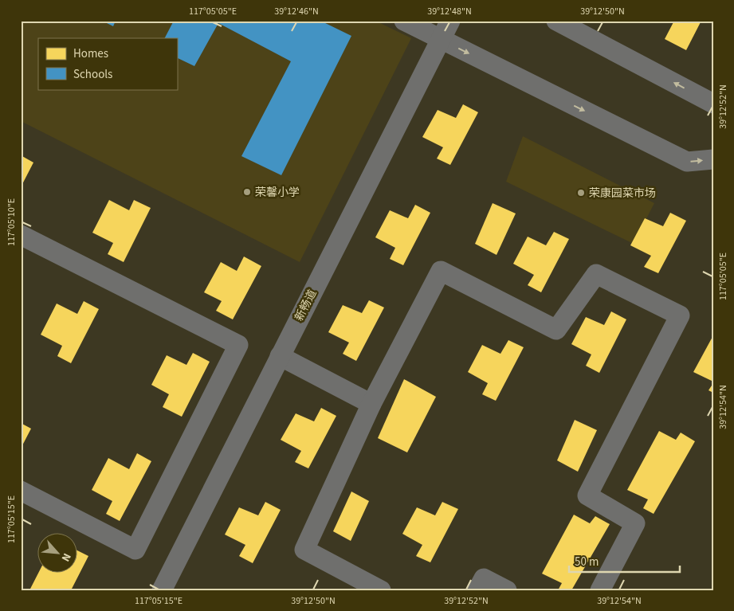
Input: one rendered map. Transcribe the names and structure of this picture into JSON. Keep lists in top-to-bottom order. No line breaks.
{"streets":{"street":["新畅道"]},"places":["荣馨小学","荣康园菜市场"],"legend":["Homes","Schools"],"scale_bar":"50 m","north":"bottom right","coordinates":["117°05'05\"E","39°12'46\"N","39°12'48\"N","39°12'50\"N","39°12'52\"N","117°05'10\"E","39°12'54\"N","117°05'15\"E"]}
